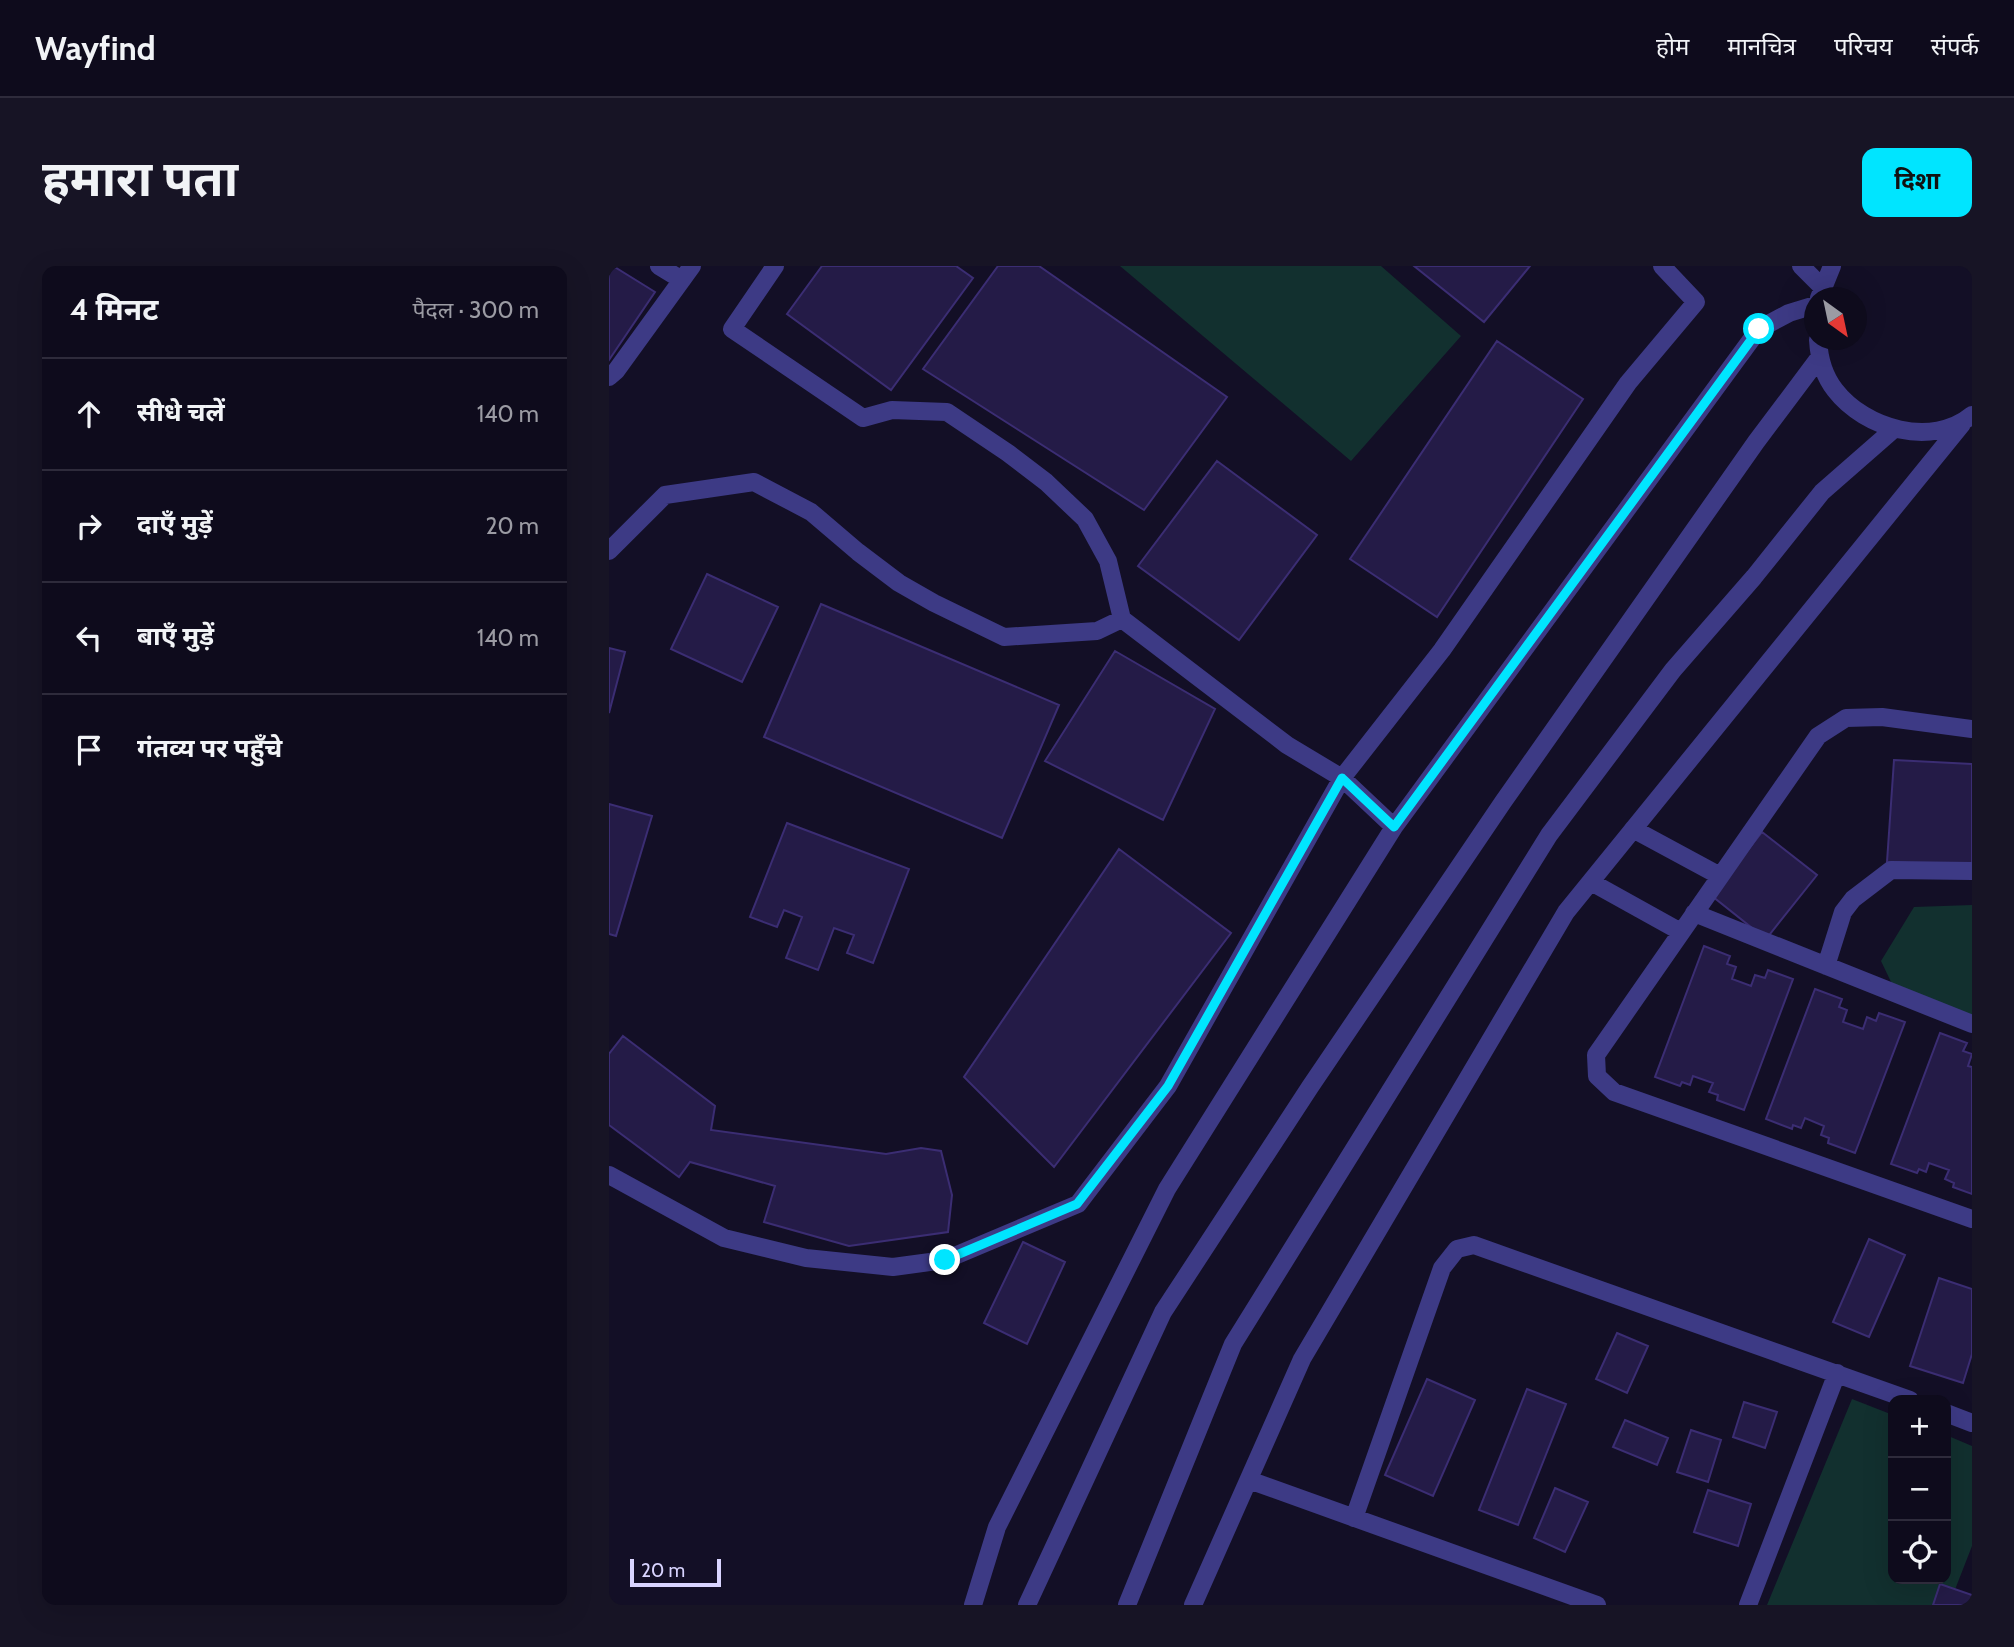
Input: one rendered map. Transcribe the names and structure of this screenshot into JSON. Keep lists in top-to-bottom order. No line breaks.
{"scale_bar":"20 m","north":"bottom right","page":{"header":"Wayfind","nav":["होम","मानचित्र","परिचय","संपर्क"],"buttons":"दिशा","title":"हमारा पता","heading":["4 मिनट","पैदल · 300 m"],"list":[["सीधे चलें","140 m"],["दाएँ मुड़ें","20 m"],["बाएँ मुड़ें","140 m"],"गंतव्य पर पहुँचे"],"map_buttons":["+","−"],"scale":"20 m"}}
